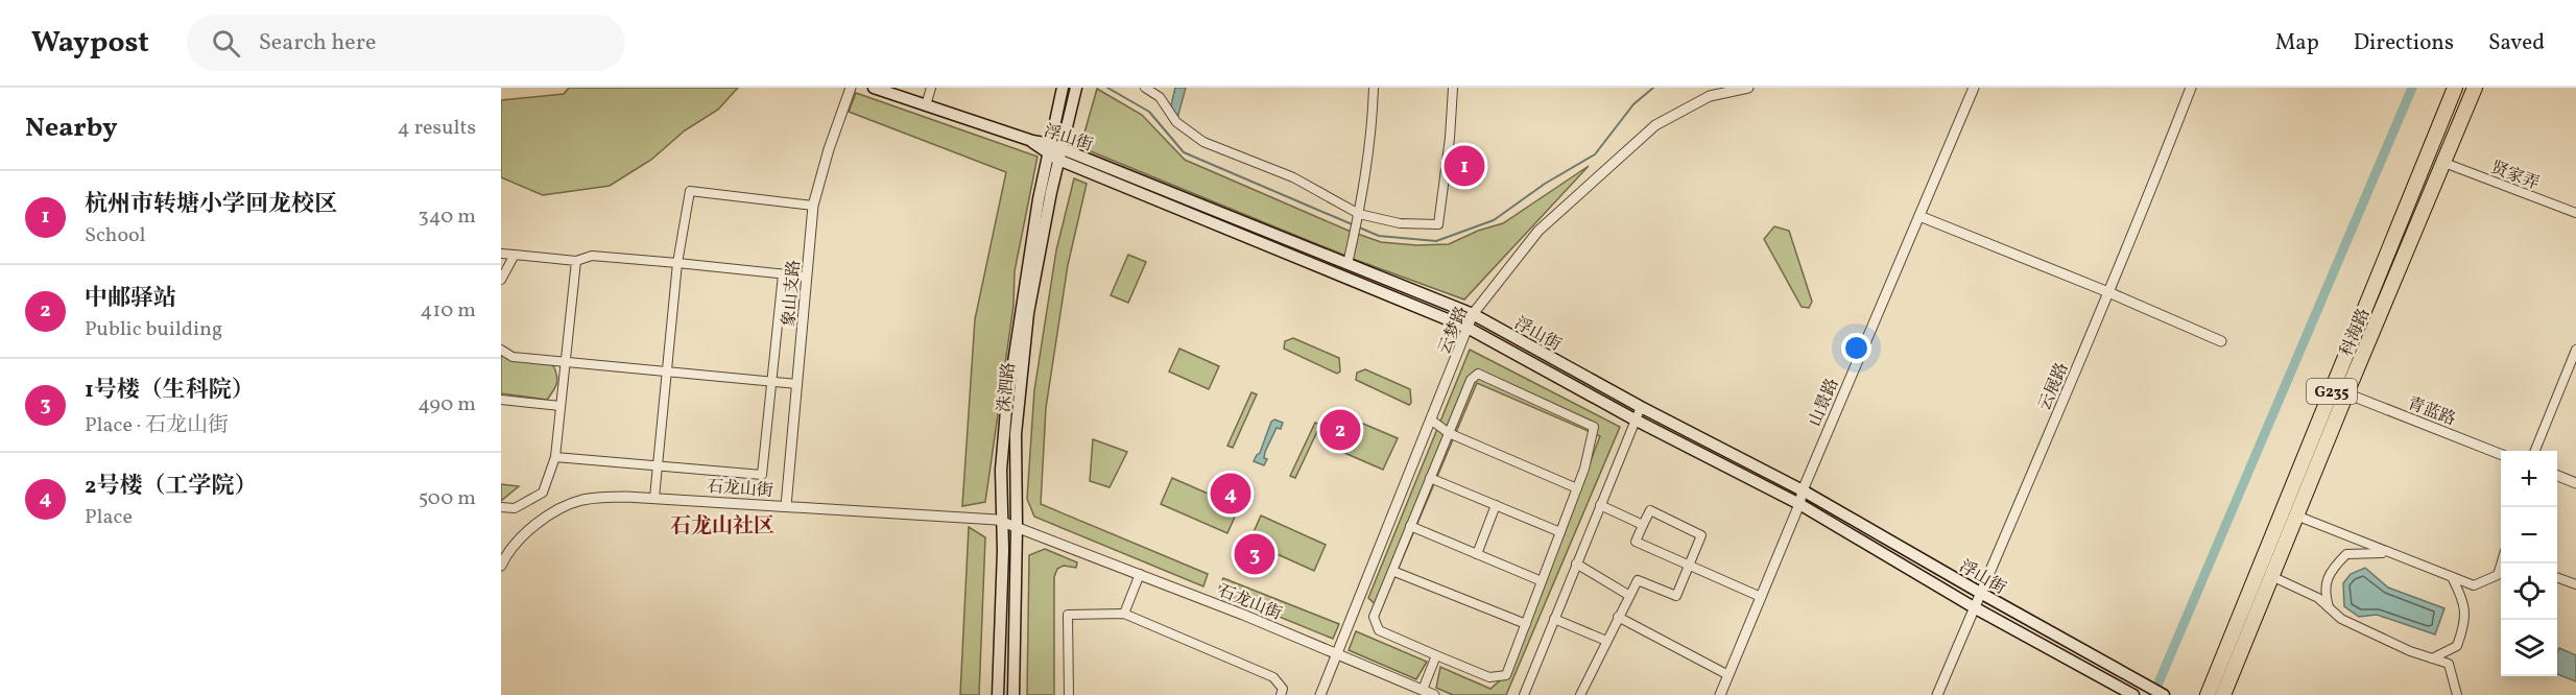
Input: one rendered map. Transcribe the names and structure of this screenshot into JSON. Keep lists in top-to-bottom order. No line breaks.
{"streets":{"highway":["科海路","G235"],"main road":["浮山街","洙泗路"],"street":["贤家弄","象山支路","云梦路","云展路","山景路","青蓝路","石龙山街"]},"crossings":[["浮山街","云梦路"],["浮山街","云展路"],["浮山街","洙泗路"],["浮山街","山景路"],["贤家弄","科海路"],["象山支路","石龙山街"],["云梦路","石龙山街"],["科海路","青蓝路"],["洙泗路","石龙山街"]],"districts":["石龙山社区"],"page":{"header":"Waypost","search":"Search here","nav":["Map","Directions","Saved"],"heading":["Nearby","4 results"],"pins":["1","2","4","3"],"list":[{"mark":"1","name":"杭州市转塘小学回龙校区","note":"School","value":"340 m"},{"mark":"2","name":"中邮驿站","note":"Public building","value":"410 m"},{"mark":"3","name":"1号楼（生科院）","note":"Place · 石龙山街","value":"490 m"},{"mark":"4","name":"2号楼（工学院）","note":"Place","value":"500 m"}],"map_buttons":["+","−"]}}
